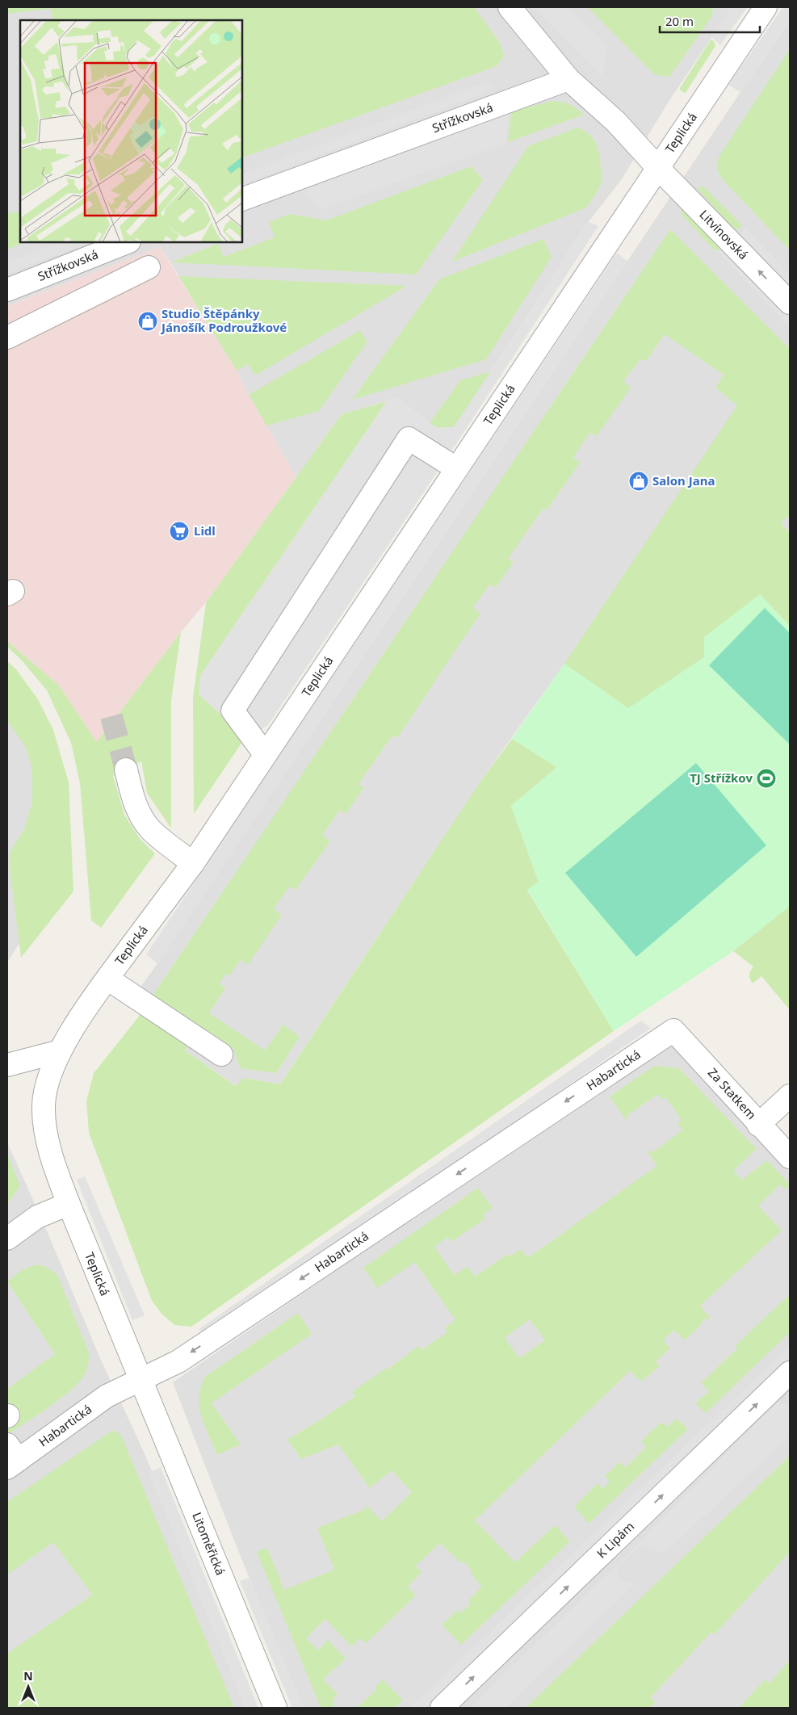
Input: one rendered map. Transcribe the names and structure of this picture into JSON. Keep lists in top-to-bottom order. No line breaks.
{"streets":{"street":["Střížkovská","Teplická","Litvínovská","Habartická","Za Statkem","K Lipám","Litoměřická"]},"crossings":[["Teplická","Litvínovská"],["Teplická","Habartická"],["Teplická","Litoměřická"],["Habartická","Za Statkem"],["Habartická","Litoměřická"]],"one_way":["Litvínovská","Habartická","K Lipám"],"places":{"shop":["Studio Štěpánky Jánošík Podroužkové","Salon Jana"],"supermarket":["Lidl"],"sports":["TJ Střížkov"]},"scale_bar":"20 m","north":"top"}
